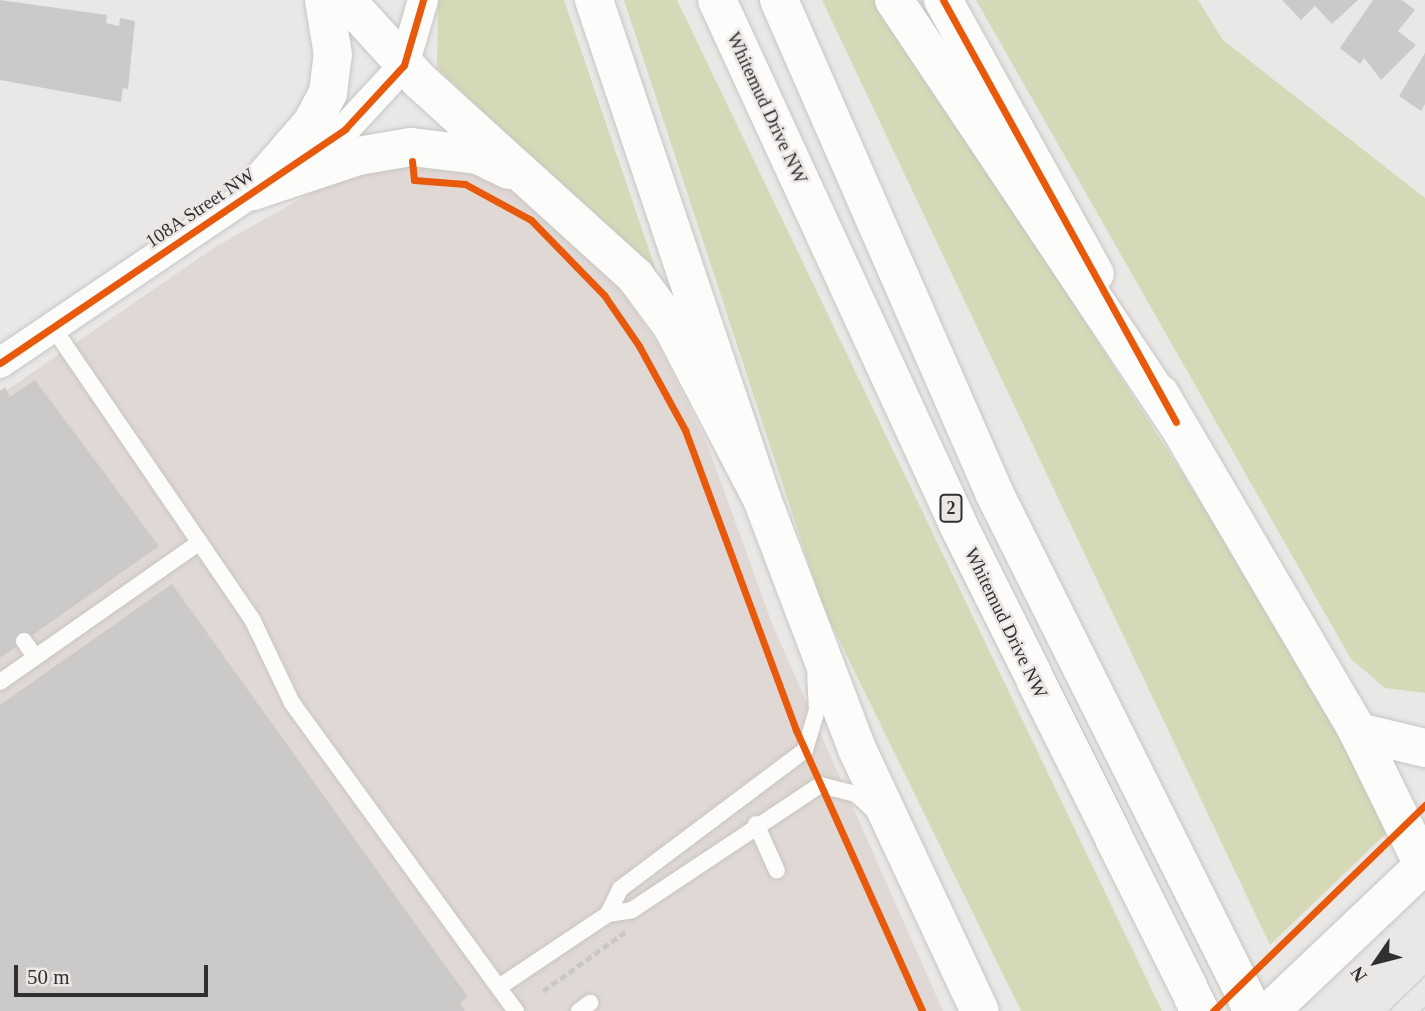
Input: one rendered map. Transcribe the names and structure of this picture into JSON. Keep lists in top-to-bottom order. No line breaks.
{"streets":{"main road":["Whitemud Drive NW","2"],"street":["108A Street NW"]},"scale_bar":"50 m","north":"bottom left"}
